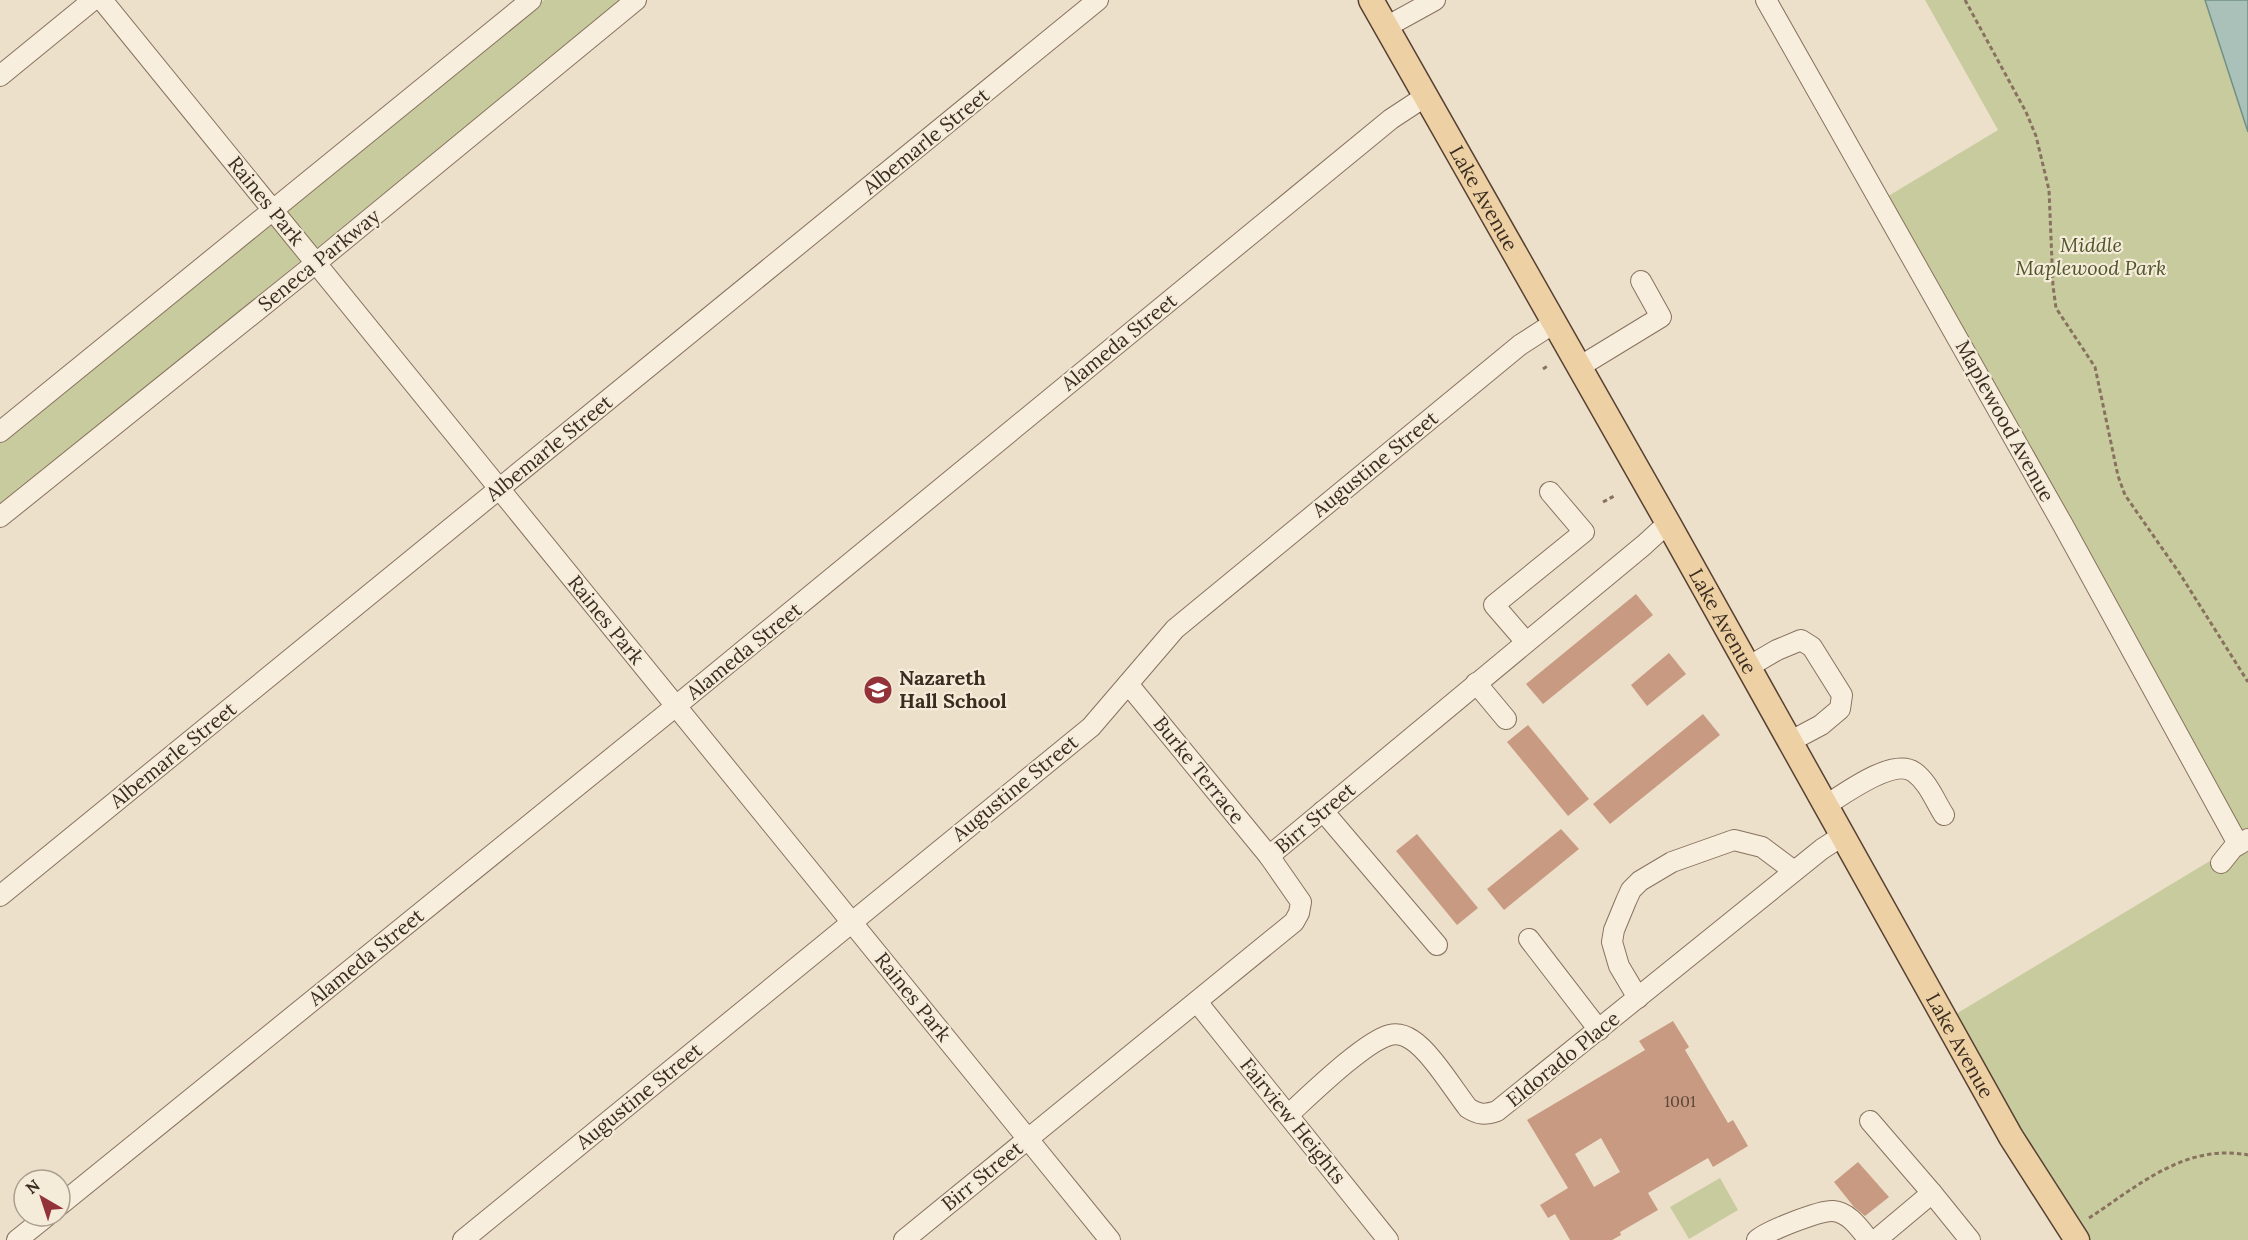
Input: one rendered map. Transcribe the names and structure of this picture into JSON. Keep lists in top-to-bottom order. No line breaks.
{"streets":{"main road":["Lake Avenue"],"street":["Albemarle Street","Raines Park","Seneca Parkway","Alameda Street","Maplewood Avenue","Augustine Street","Burke Terrace","Birr Street","Eldorado Place","Fairview Heights"]},"crossings":[["Albemarle Street","Raines Park"],["Lake Avenue","Alameda Street"],["Lake Avenue","Augustine Street"],["Lake Avenue","Birr Street"],["Lake Avenue","Eldorado Place"],["Raines Park","Seneca Parkway"],["Raines Park","Alameda Street"],["Raines Park","Augustine Street"],["Raines Park","Birr Street"],["Augustine Street","Burke Terrace"],["Burke Terrace","Birr Street"],["Birr Street","Fairview Heights"],["Eldorado Place","Fairview Heights"]],"parks":["Middle Maplewood Park"],"places":{"school or university":["Nazareth Hall School"]},"house_numbers":["1001"],"north":"top left"}
